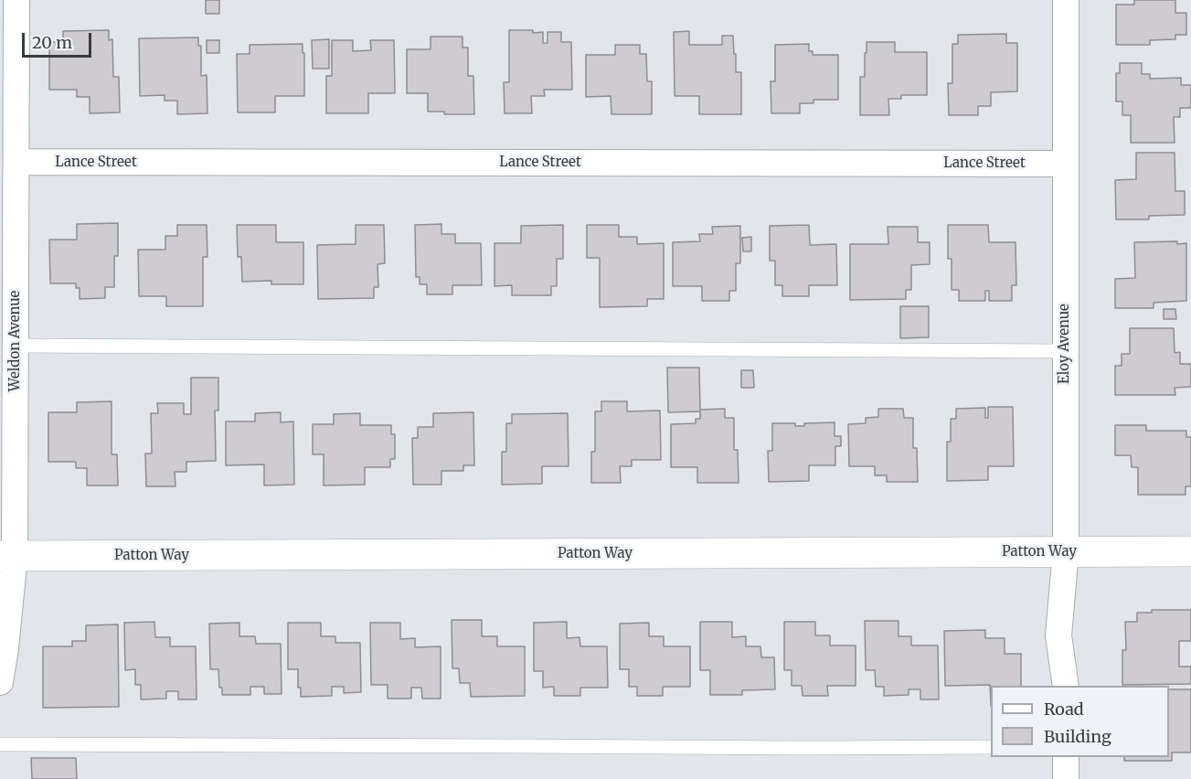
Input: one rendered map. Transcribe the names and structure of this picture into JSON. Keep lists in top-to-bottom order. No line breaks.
{"streets":{"street":["Lance Street","Weldon Avenue","Eloy Avenue","Patton Way"]},"crossings":[["Lance Street","Weldon Avenue"],["Lance Street","Eloy Avenue"],["Weldon Avenue","Patton Way"],["Eloy Avenue","Patton Way"]],"legend":["Road","Building"],"scale_bar":"20 m"}
